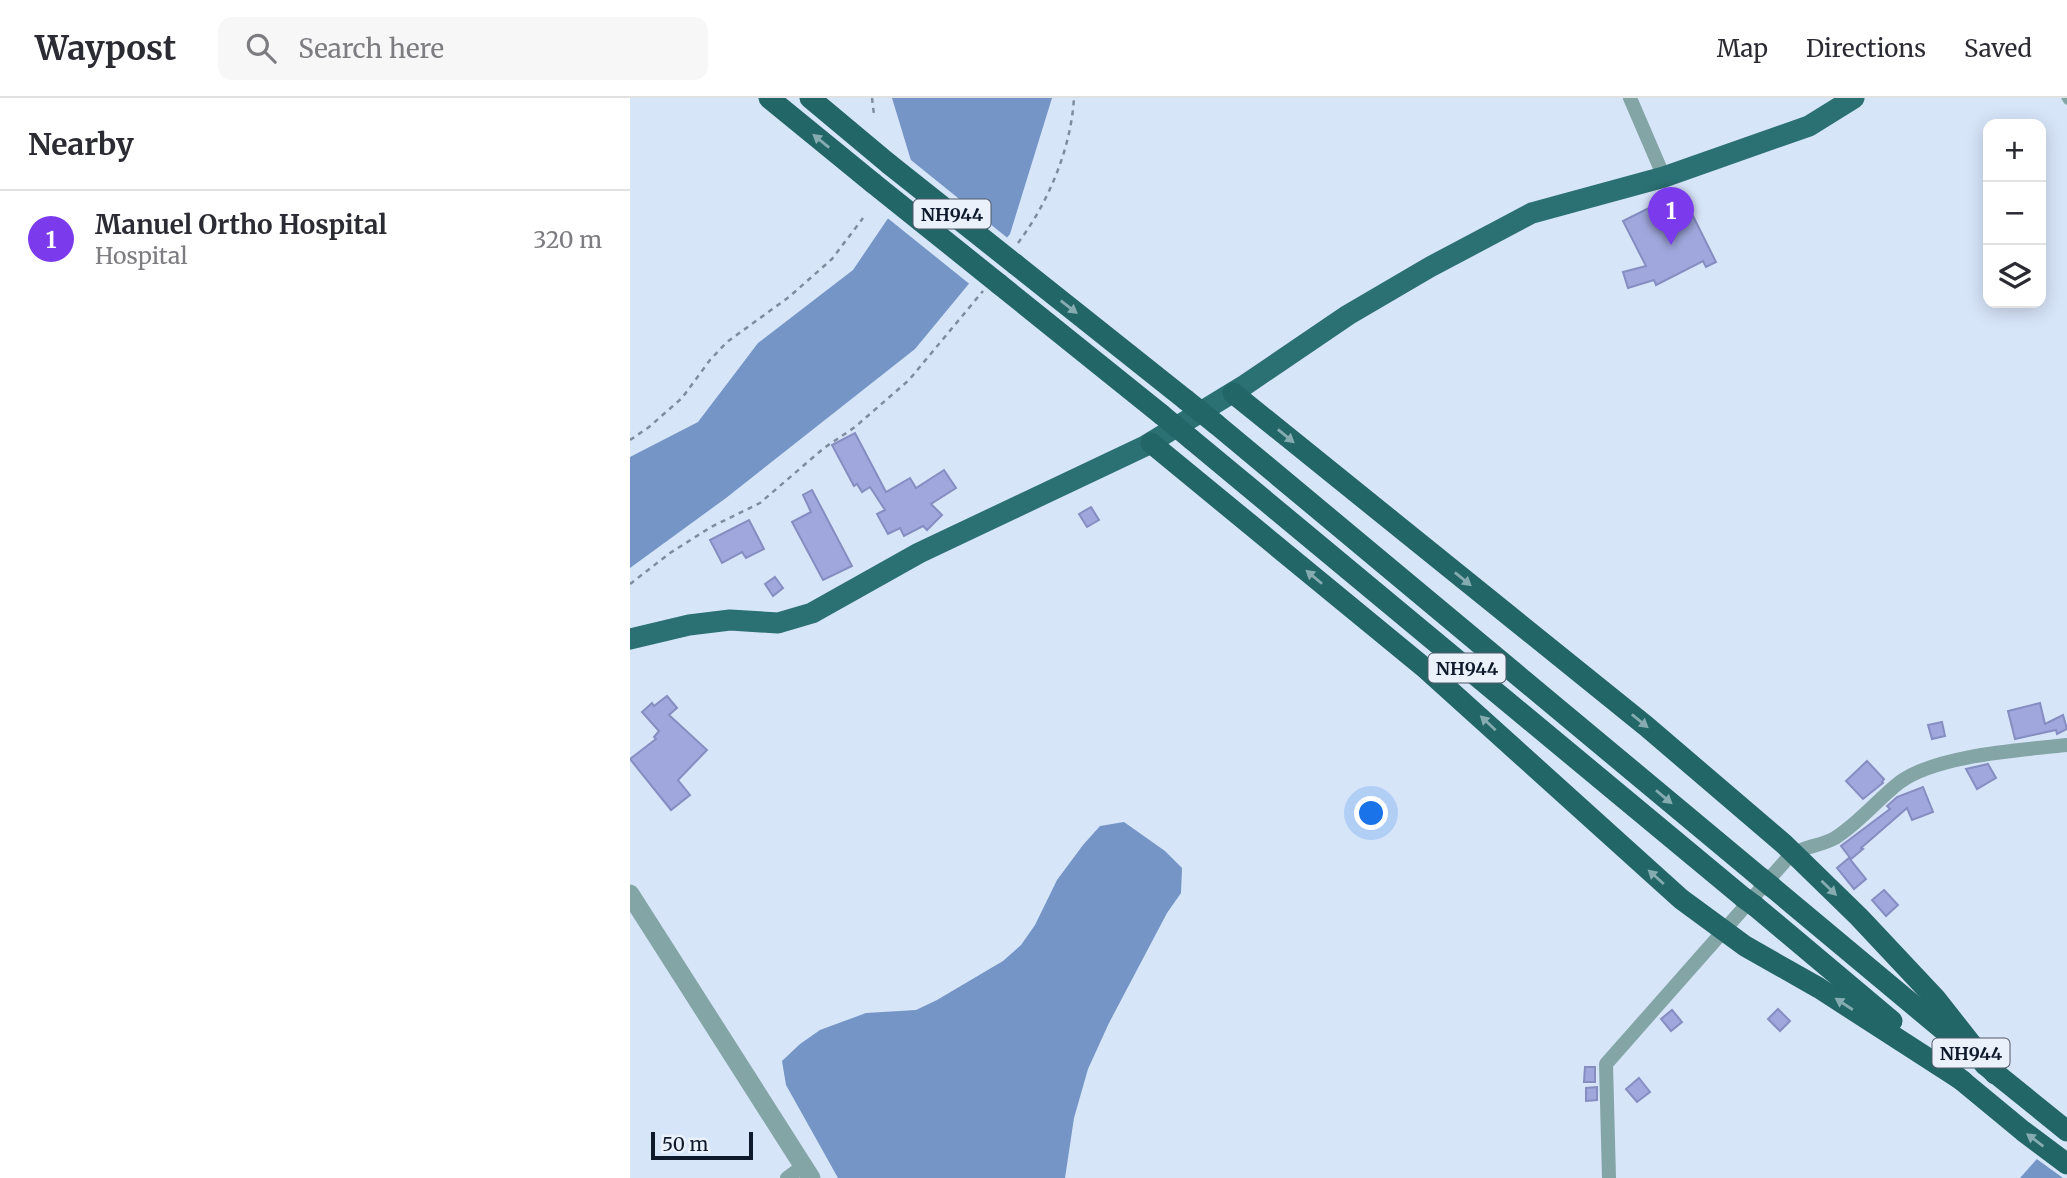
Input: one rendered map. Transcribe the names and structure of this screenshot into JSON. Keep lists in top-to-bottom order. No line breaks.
{"streets":{"highway":["NH944"]},"scale_bar":"50 m","page":{"header":"Waypost","search":"Search here","nav":["Map","Directions","Saved"],"heading":"Nearby","map_buttons":["+","−"],"pins":"1","list":[{"mark":"1","name":"Manuel Ortho Hospital","note":"Hospital","value":"320 m"}],"scale":"50 m"}}
